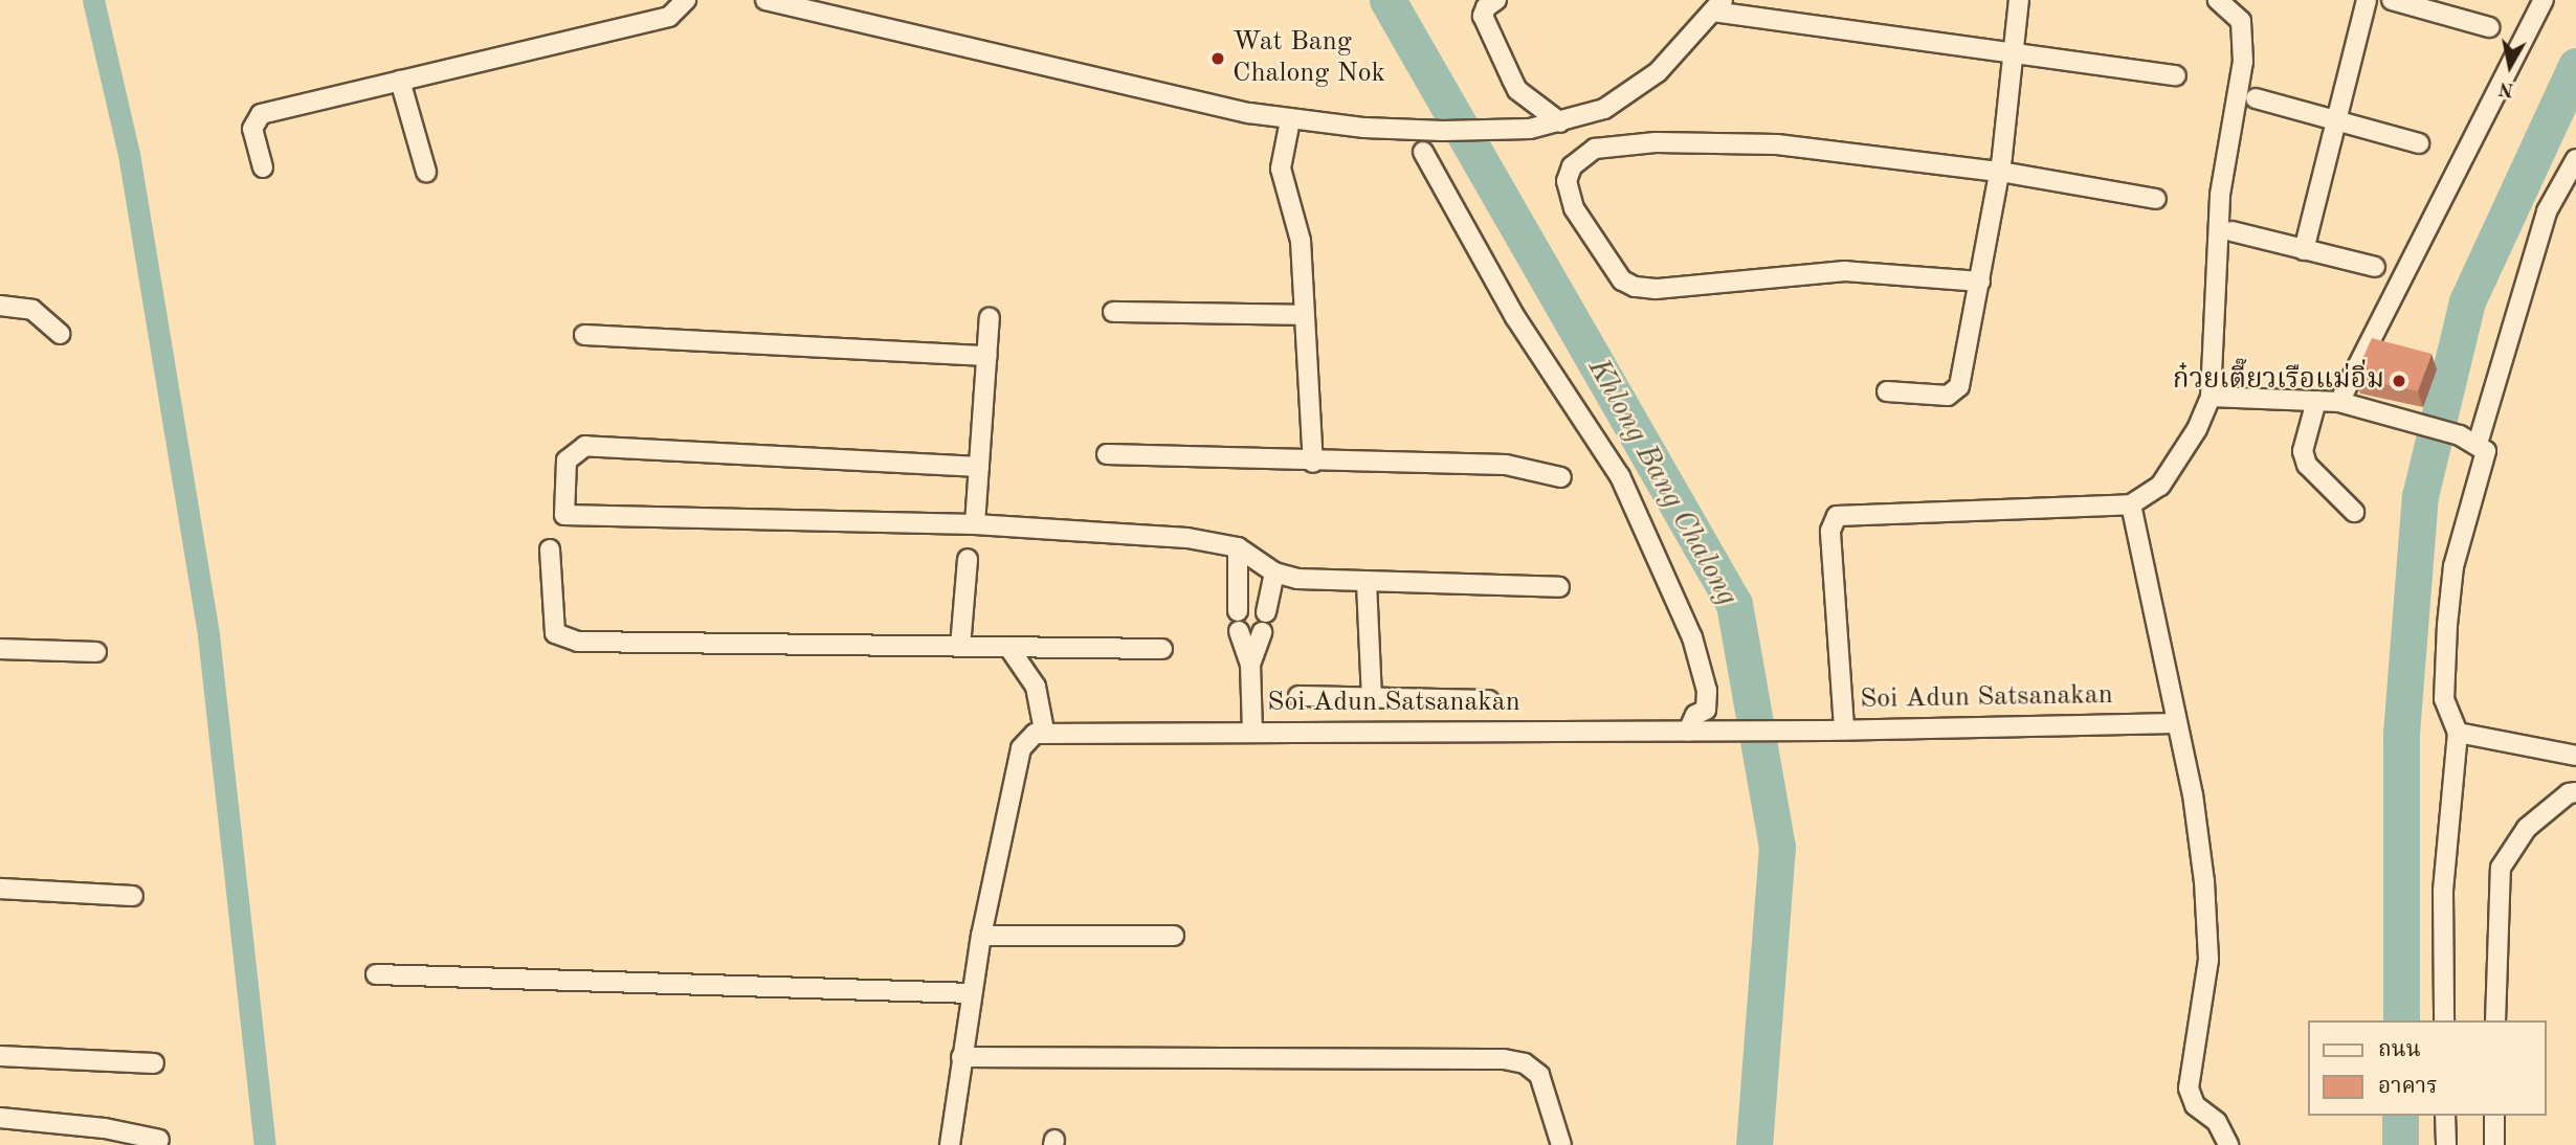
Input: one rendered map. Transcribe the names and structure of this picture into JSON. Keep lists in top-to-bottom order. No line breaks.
{"streets":{"street":["Soi Adun Satsanakan"]},"water":["Khlong Bang Chalong"],"places":["Wat Bang Chalong Nok","ก๋วยเตี๊ยวเรือแม่อิ่ม"],"legend":["ถนน","อาคาร"],"north":"bottom"}
